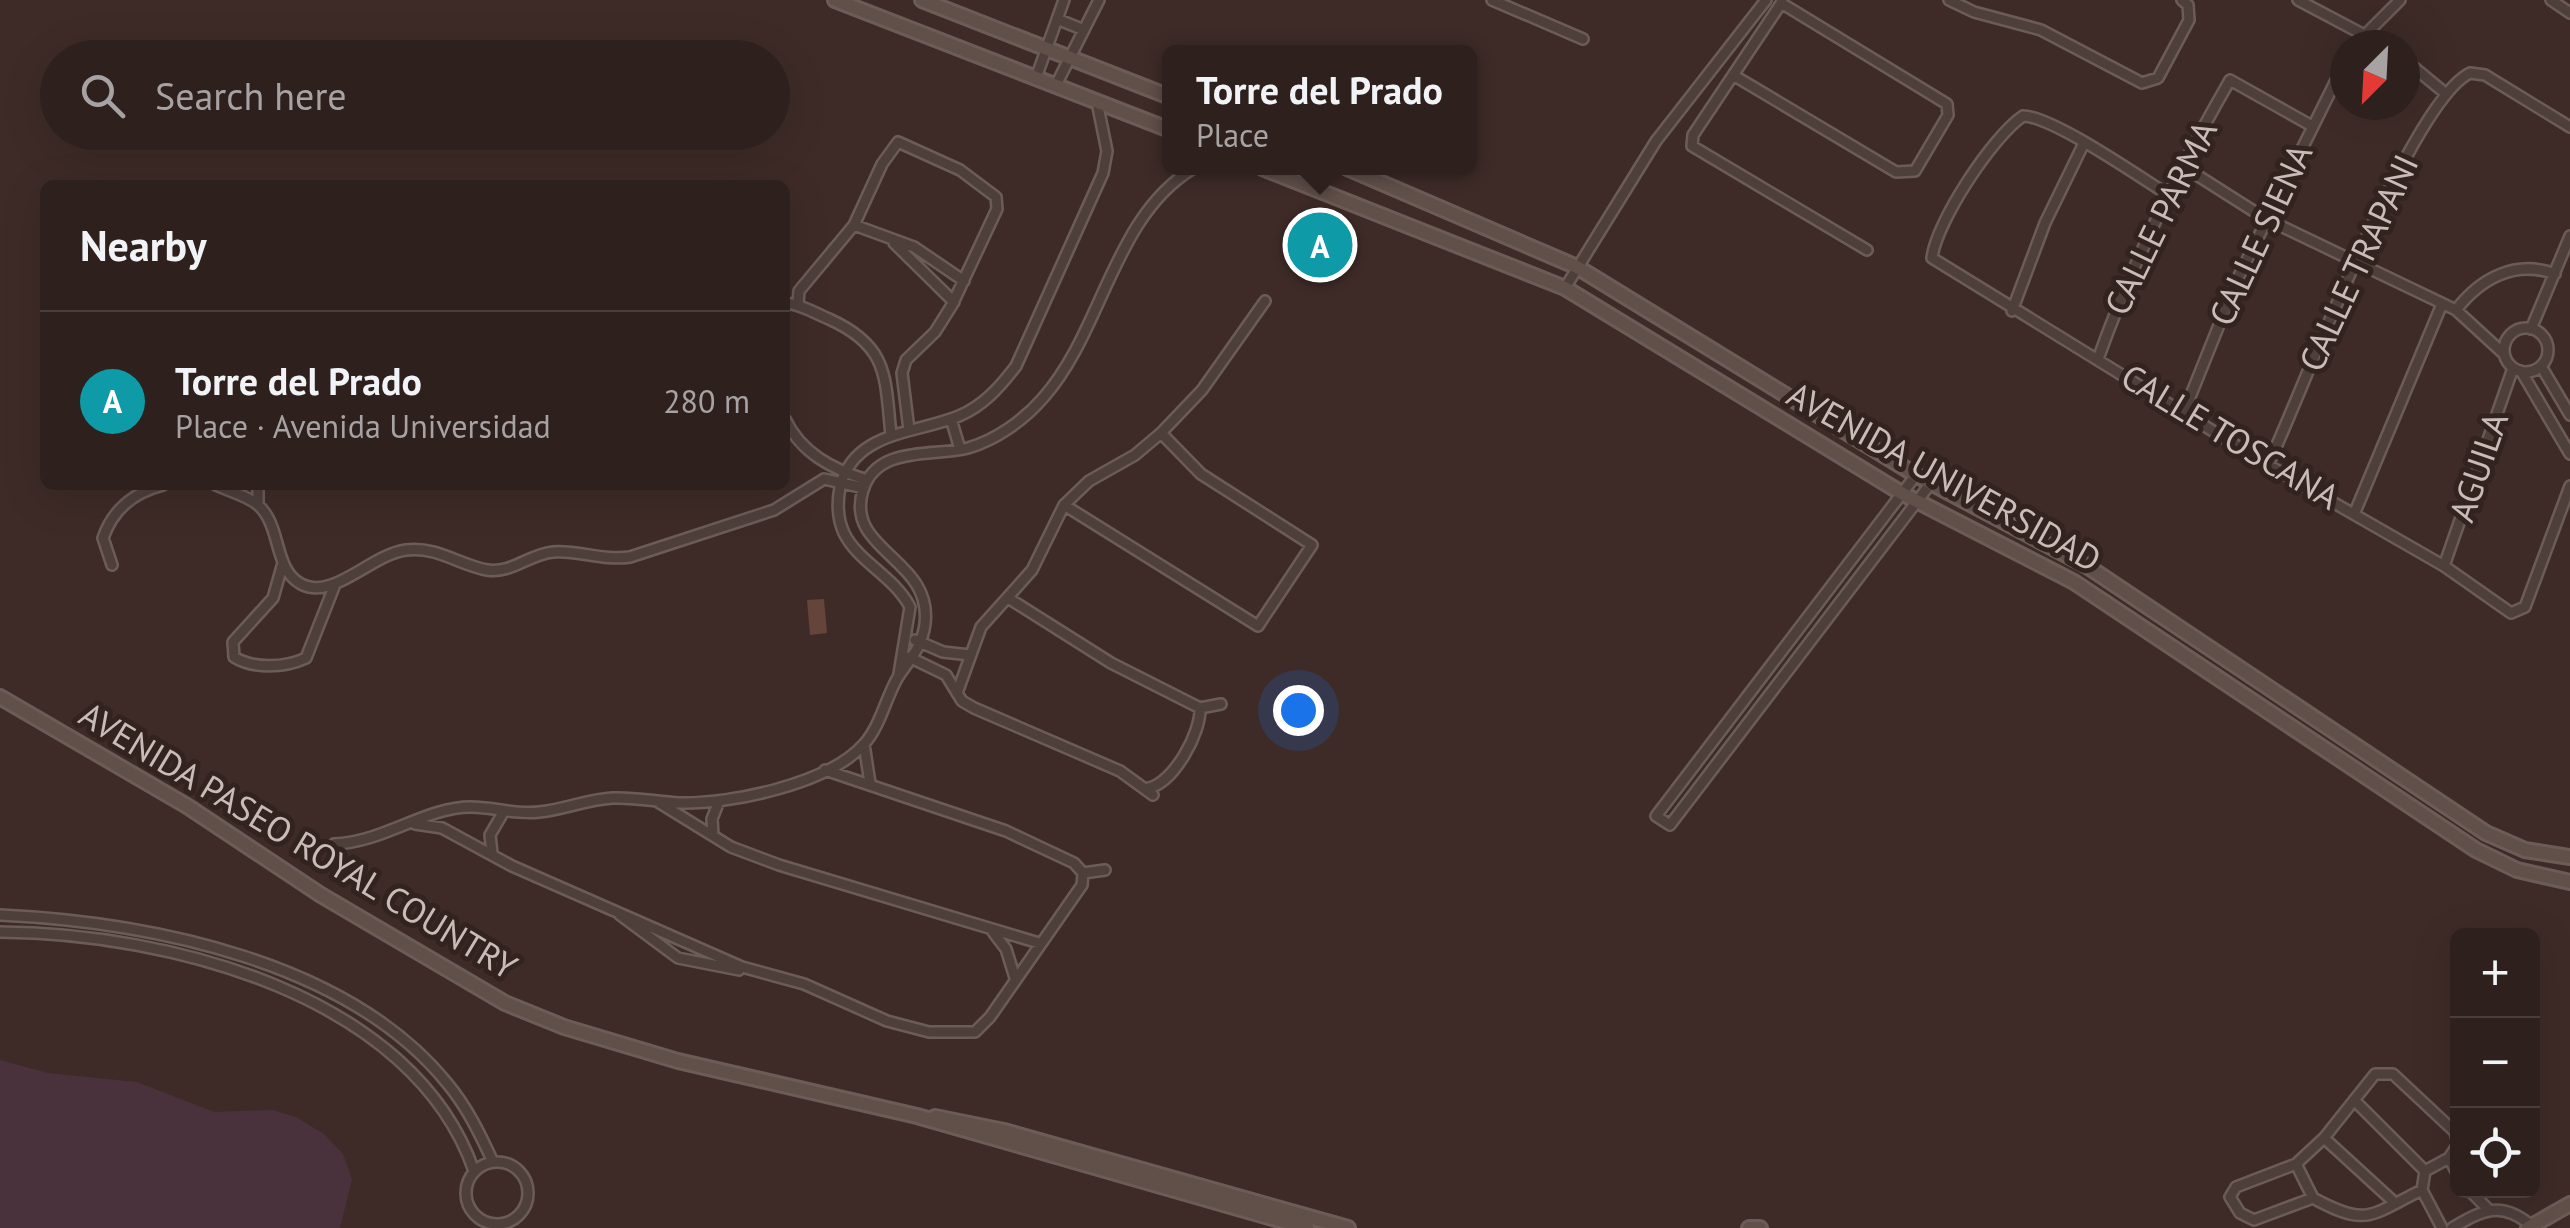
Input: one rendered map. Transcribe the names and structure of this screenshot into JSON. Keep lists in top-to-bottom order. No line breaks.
{"streets":{"main road":["AVENIDA UNIVERSIDAD","AVENIDA PASEO ROYAL COUNTRY"],"street":["CALLE PARMA","CALLE SIENA","CALLE TRAPANI","CALLE TOSCANA","AGUILA"]},"crossings":[["CALLE PARMA","CALLE SIENA"],["CALLE PARMA","CALLE TOSCANA"],["CALLE SIENA","CALLE TOSCANA"],["CALLE TRAPANI","CALLE TOSCANA"],["CALLE TOSCANA","AGUILA"]],"north":"bottom left","page":{"search":"Search here","popup":["Torre del Prado","Place"],"heading":"Nearby","pins":"A","list":[{"mark":"A","name":"Torre del Prado","note":"Place · Avenida Universidad","value":"280 m"}],"map_buttons":["+","−"]}}
